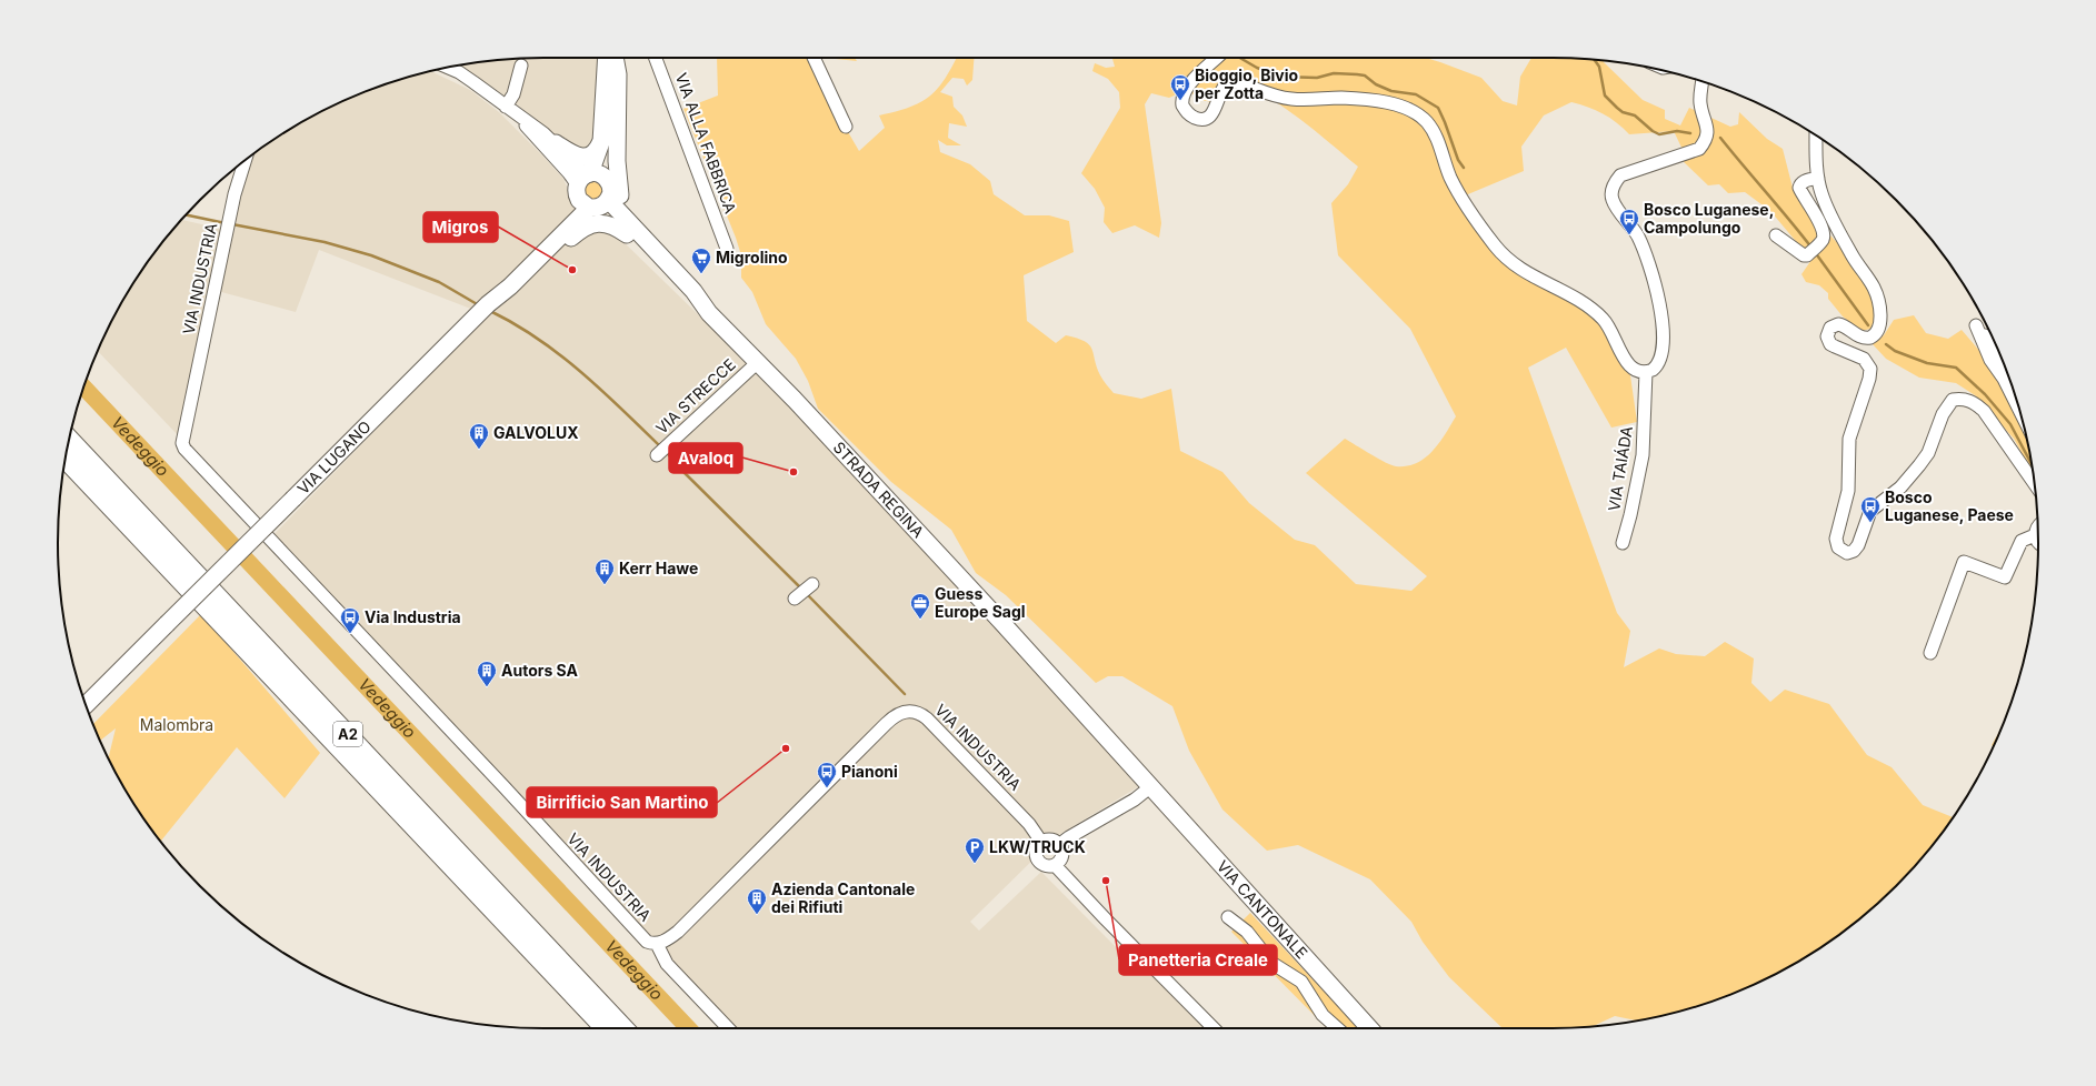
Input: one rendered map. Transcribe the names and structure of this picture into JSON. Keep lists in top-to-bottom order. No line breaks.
{"streets":{"highway":["A2"],"main road":["VIA LUGANO","STRADA REGINA","VIA CANTONALE"],"street":["VIA ALLA FABBRICA","VIA INDUSTRIA","VIA STRECCE","VIA TAIÁDA"]},"crossings":[["VIA STRECCE","STRADA REGINA"],["STRADA REGINA","VIA CANTONALE"]],"water":["Vedeggio"],"parks":["Malombra"],"places":{"bus stop":["Bioggio, Bivio per Zotta","Bosco Luganese, Campolungo","Bosco Luganese, Paese","Via Industria","Pianoni"],"other":["Migros","Avaloq","Birrificio San Martino","Panetteria Creale"],"supermarket":["Migrolino"],"building":["GALVOLUX","Kerr Hawe","Autors SA","Azienda Cantonale dei Rifiuti"],"office":["Guess Europe Sagl"],"parking":["LKW/TRUCK"]}}
